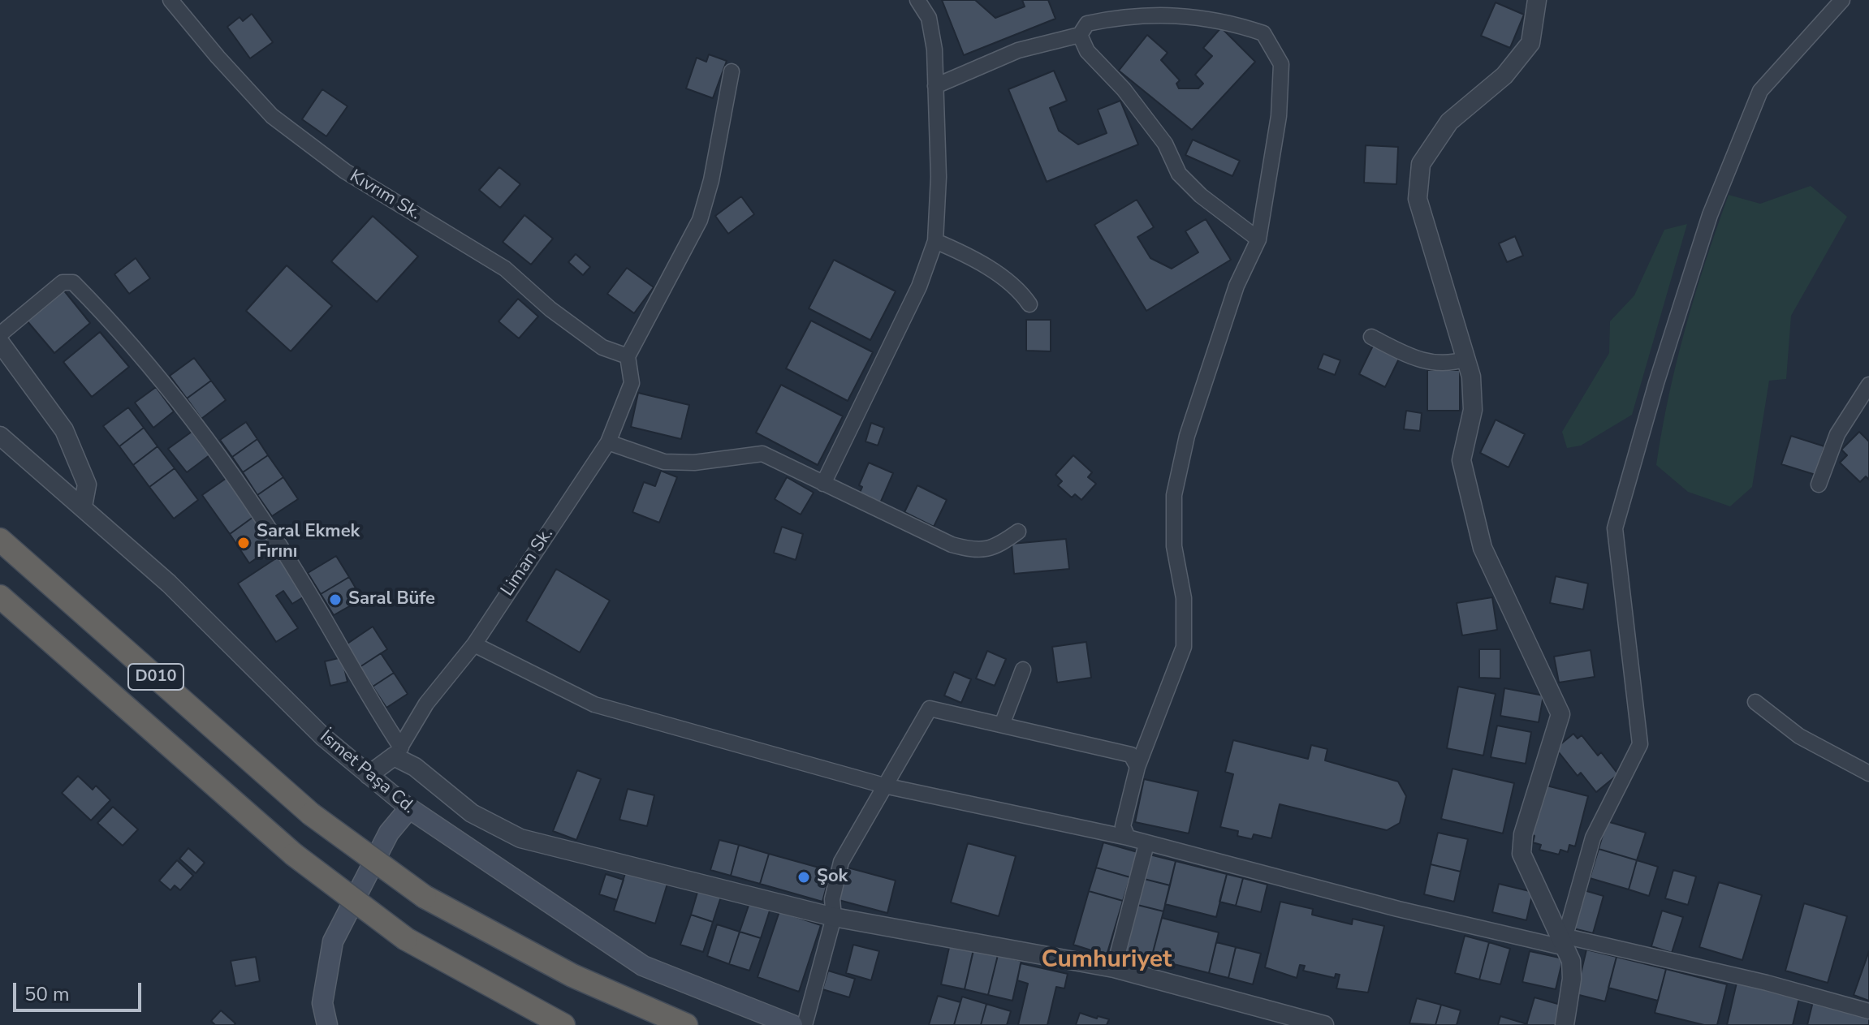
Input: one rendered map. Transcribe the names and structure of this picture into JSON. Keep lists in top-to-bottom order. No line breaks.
{"streets":{"highway":["D010"],"main road":["İsmet Paşa Cd."],"street":["Kıvrım Sk.","Liman Sk."]},"crossings":[["Kıvrım Sk.","Liman Sk."]],"districts":["Cumhuriyet"],"places":["Saral Ekmek Fırını","Saral Büfe","Şok"],"scale_bar":"50 m"}
